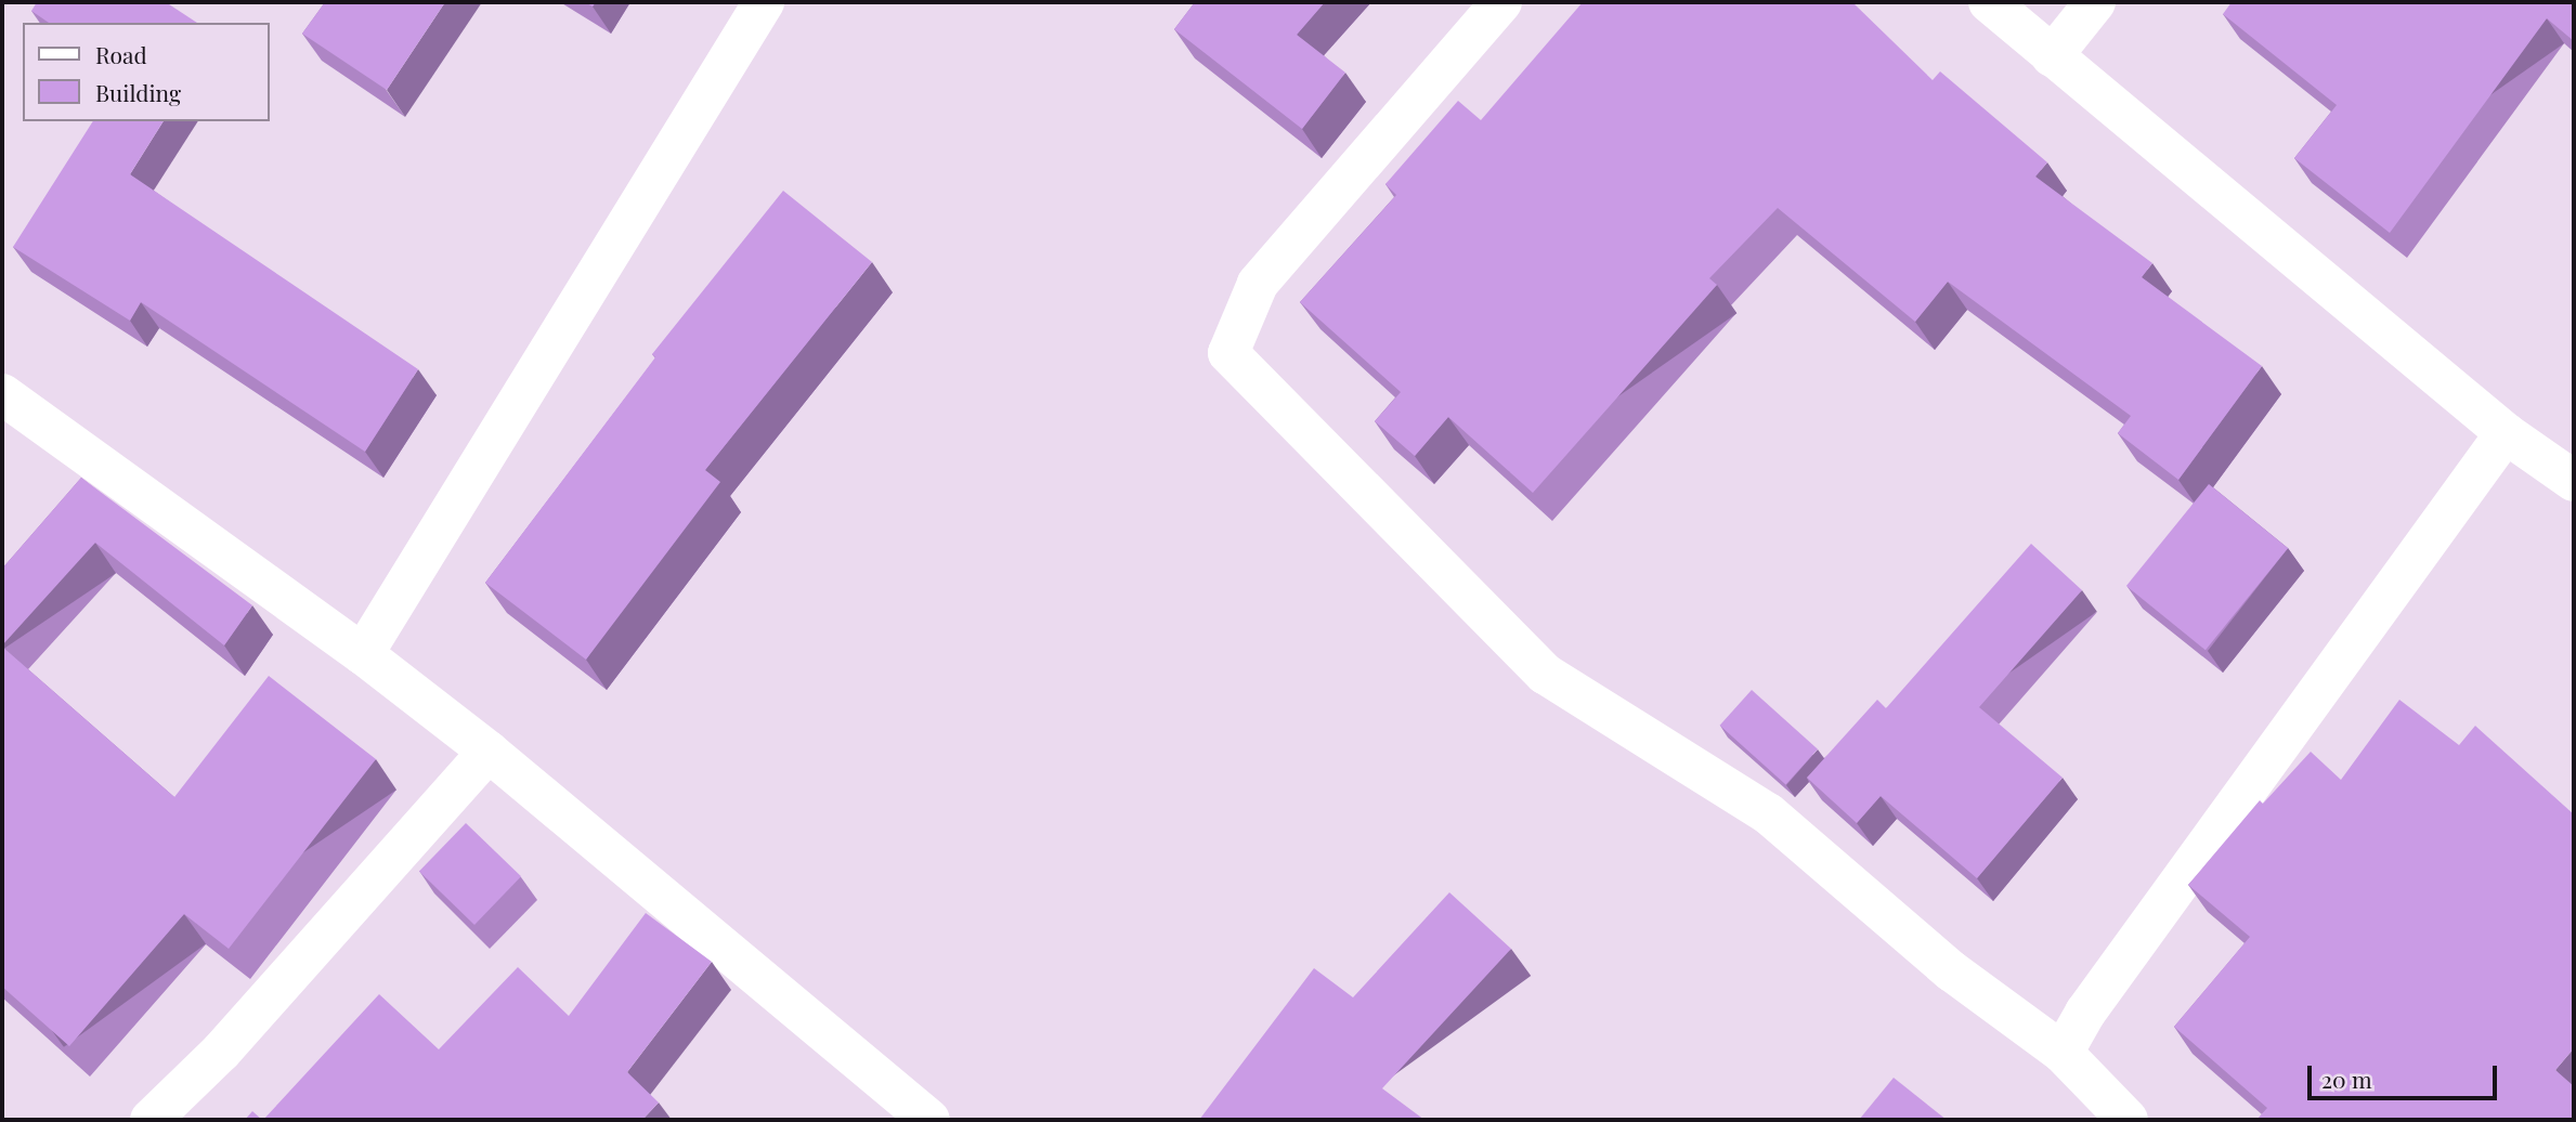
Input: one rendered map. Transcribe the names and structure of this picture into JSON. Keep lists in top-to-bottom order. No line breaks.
{"legend":["Road","Building"],"scale_bar":"20 m"}
